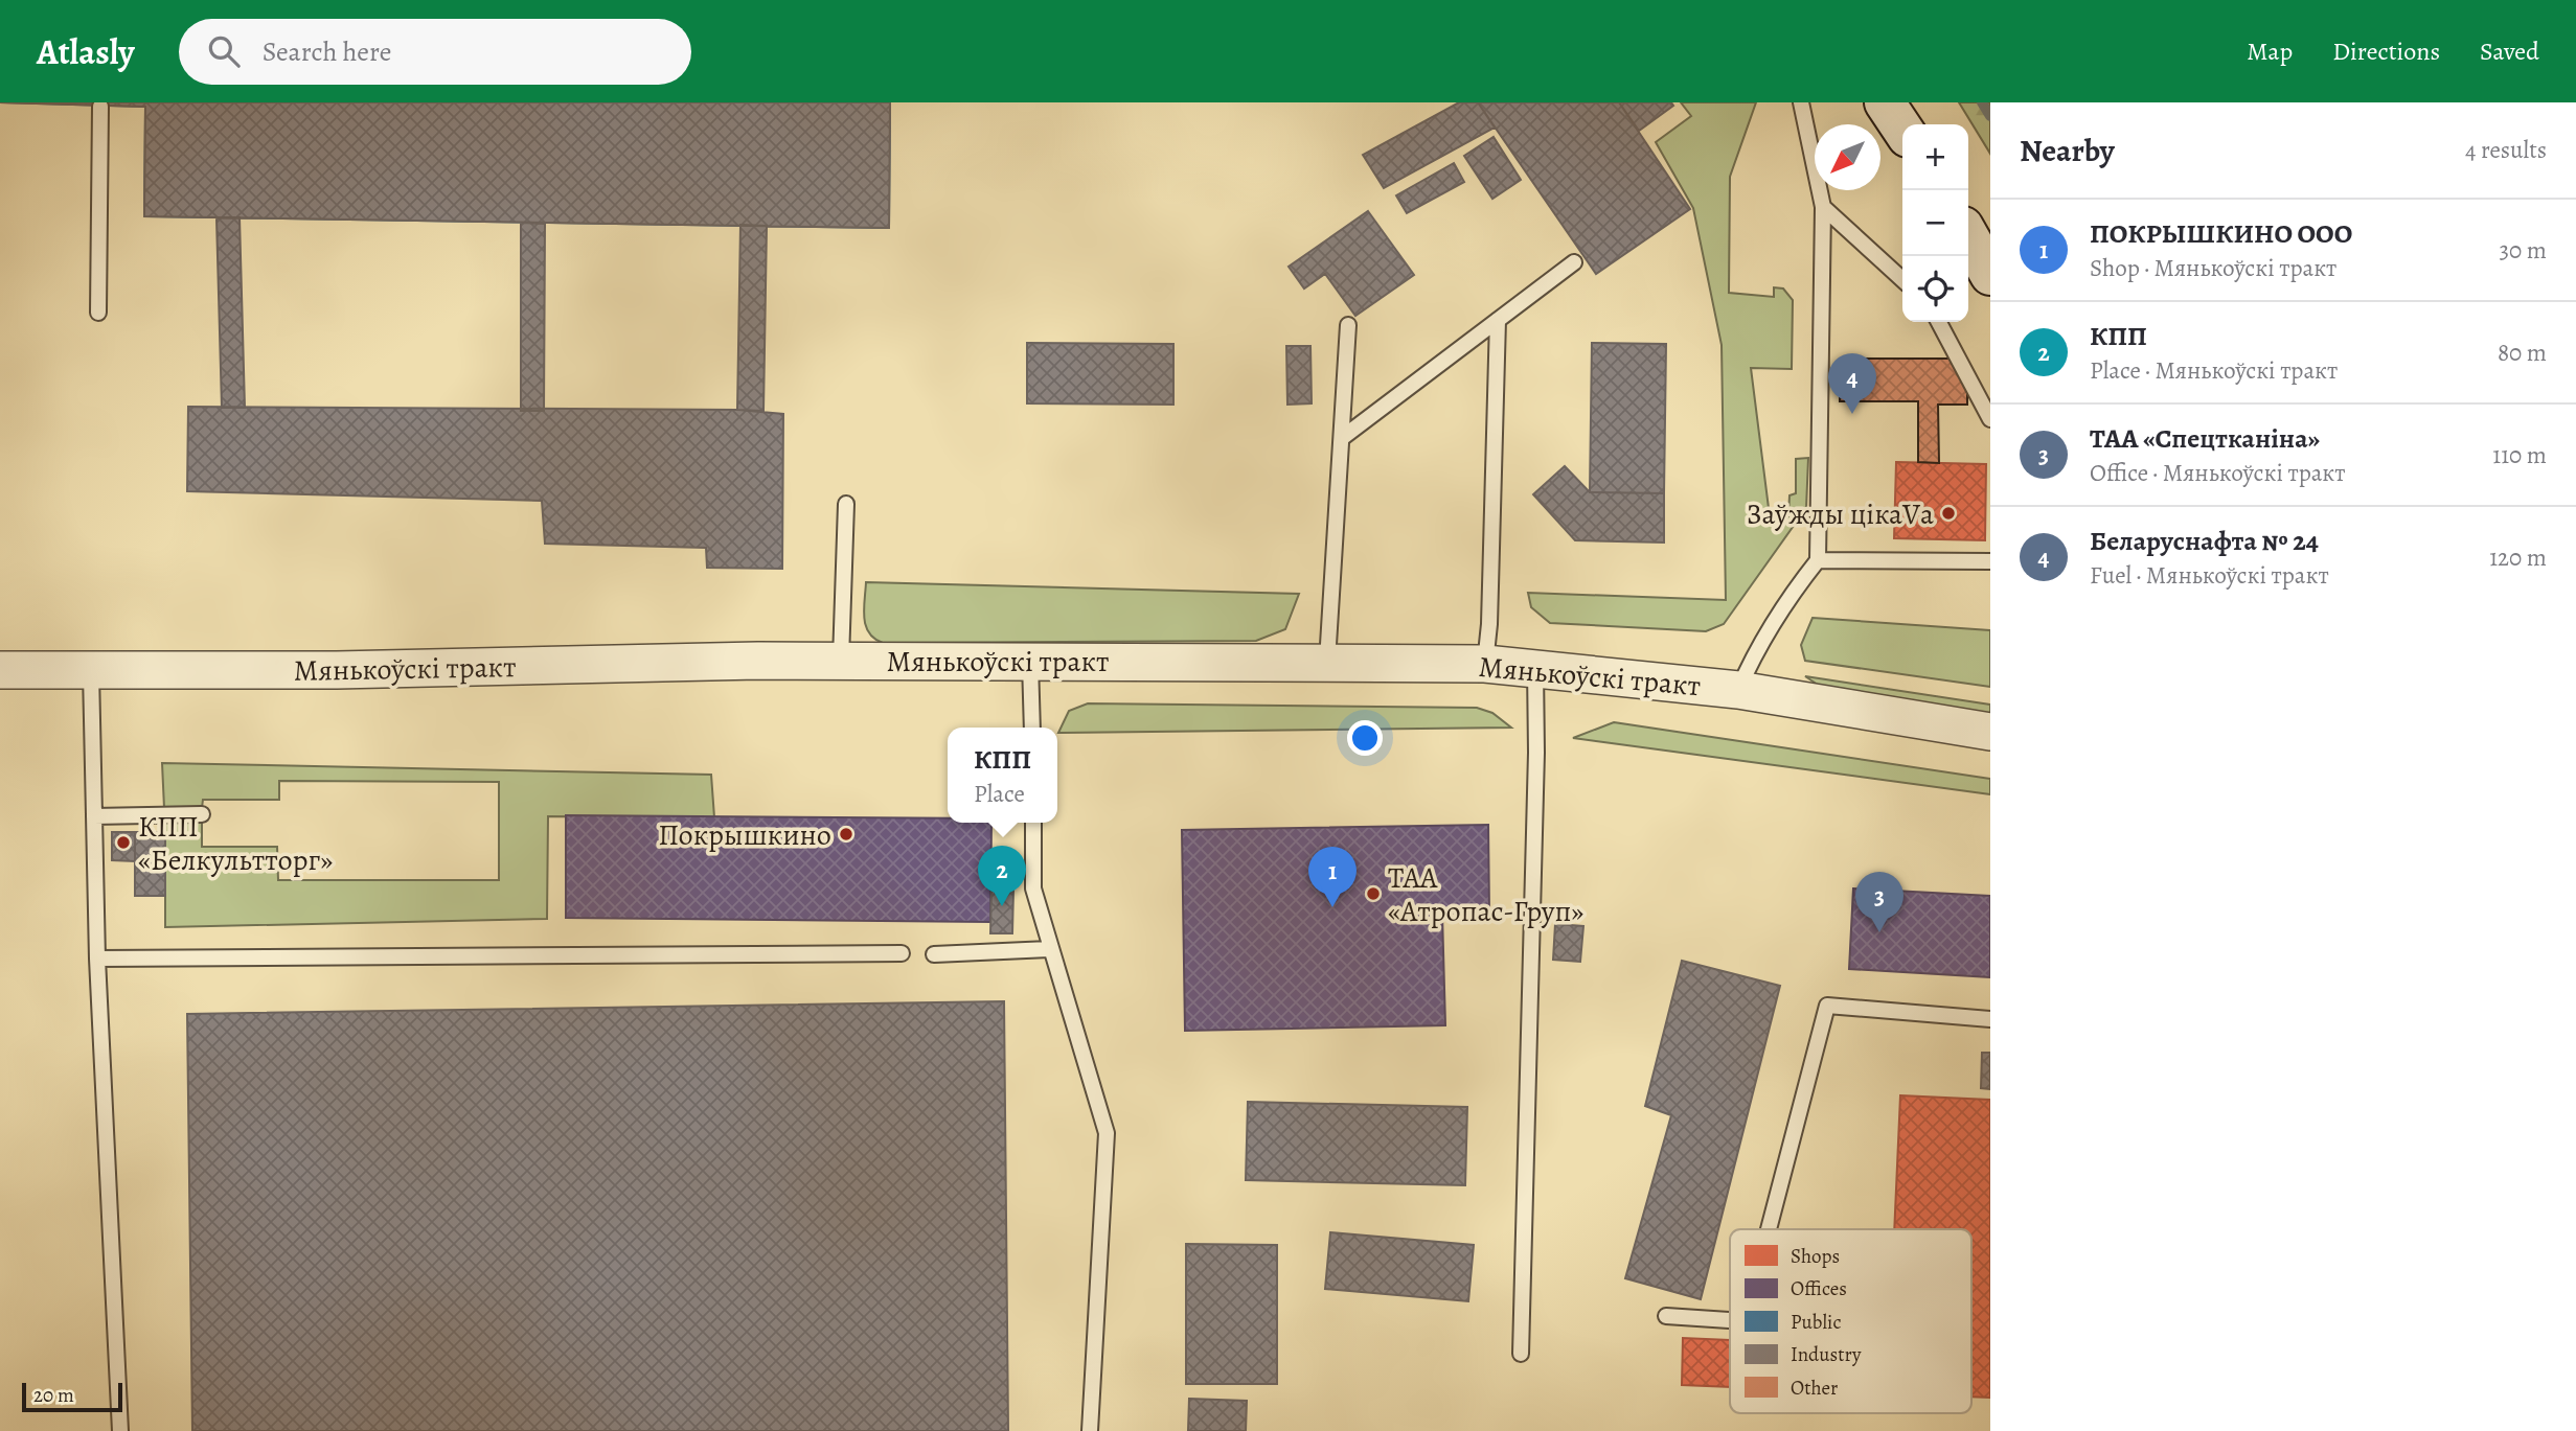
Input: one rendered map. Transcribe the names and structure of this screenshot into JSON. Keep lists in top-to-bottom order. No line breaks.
{"streets":{"street":["Мянькоўскі тракт"]},"places":["Заўжды цікаVа","Покрышкино","КПП «Белкультторг»","ТАА «Атропас-Груп»"],"legend":["Shops","Offices","Public","Industry","Other"],"scale_bar":"20 m","north":"bottom left","page":{"header":"Atlasly","search":"Search here","nav":["Map","Directions","Saved"],"heading":["Nearby","4 results"],"map_buttons":["+","−"],"list":[{"mark":"1","name":"ПОКРЫШКИНО ООО","note":"Shop · Мянькоўскі тракт","value":"30 m"},{"mark":"2","name":"КПП","note":"Place · Мянькоўскі тракт","value":"80 m"},{"mark":"3","name":"ТАА «Спецтканіна»","note":"Office · Мянькоўскі тракт","value":"110 m"},{"mark":"4","name":"Беларуснафта № 24","note":"Fuel · Мянькоўскі тракт","value":"120 m"}],"pins":["4","2","1","3"],"popup":["КПП","Place"],"scale":"20 m"}}
